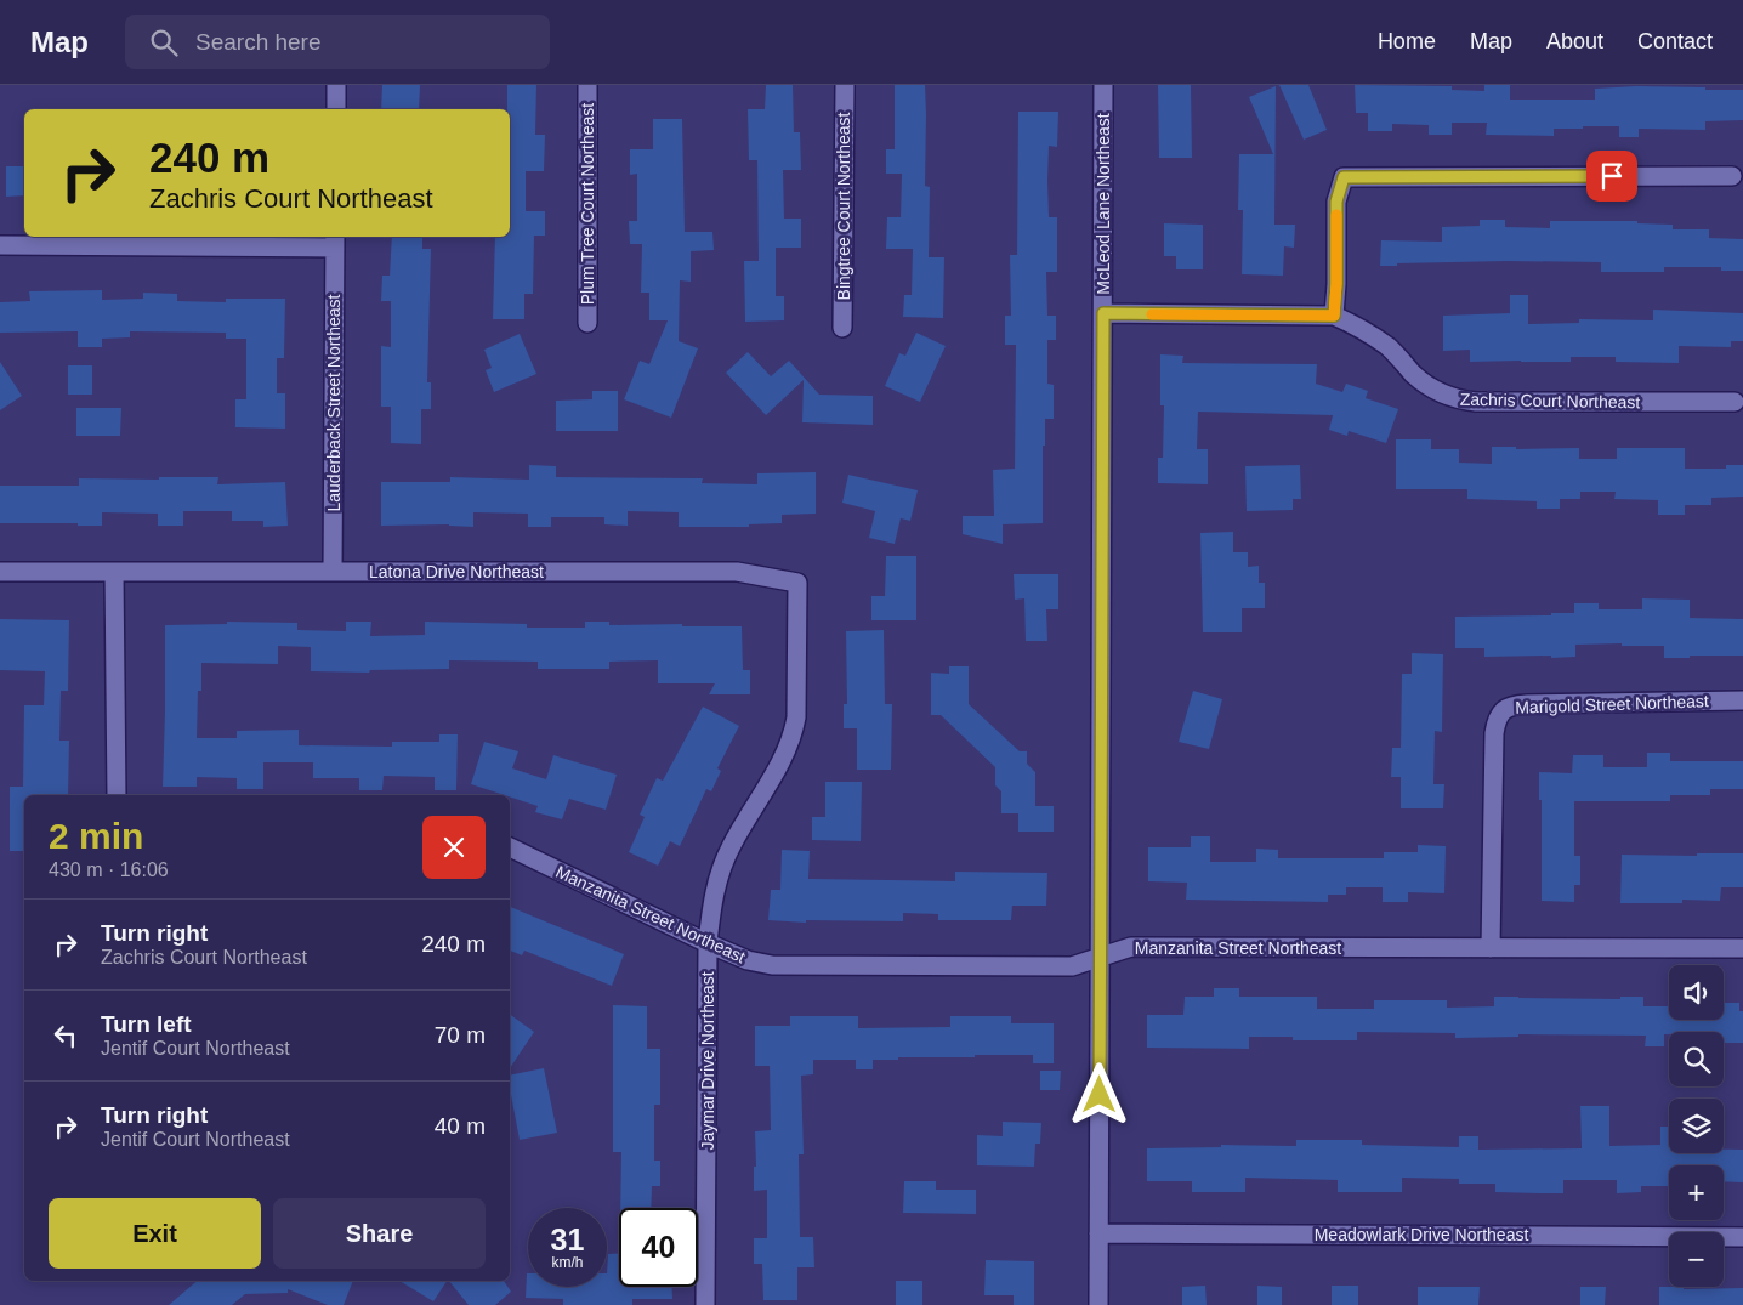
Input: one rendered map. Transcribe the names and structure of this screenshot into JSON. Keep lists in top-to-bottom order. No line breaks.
{"streets":{"street":["Plum Tree Court Northeast","McLeod Lane Northeast","Bingtree Court Northeast","Zachris Court Northeast","Lauderback Street Northeast","Latona Drive Northeast","Marigold Street Northeast","Manzanita Street Northeast","Jaymar Drive Northeast","Meadowlark Drive Northeast"]},"crossings":[["McLeod Lane Northeast","Zachris Court Northeast"],["McLeod Lane Northeast","Manzanita Street Northeast"],["McLeod Lane Northeast","Meadowlark Drive Northeast"],["Lauderback Street Northeast","Latona Drive Northeast"],["Latona Drive Northeast","Jaymar Drive Northeast"],["Marigold Street Northeast","Manzanita Street Northeast"],["Manzanita Street Northeast","Jaymar Drive Northeast"]],"page":{"header":"Map","search":"Search here","nav":["Home","Map","About","Contact"],"turn":["240 m","Zachris Court Northeast"],"heading":["2 min","430 m · 16:06"],"list":[{"name":"Turn right","note":"Zachris Court Northeast","value":"240 m"},{"name":"Turn left","note":"Jentif Court Northeast","value":"70 m"},{"name":"Turn right","note":"Jentif Court Northeast","value":"40 m"}],"map_buttons":["+","−"],"buttons":["Exit","Share"],"speed":"31 km/h","limit":"40"}}
